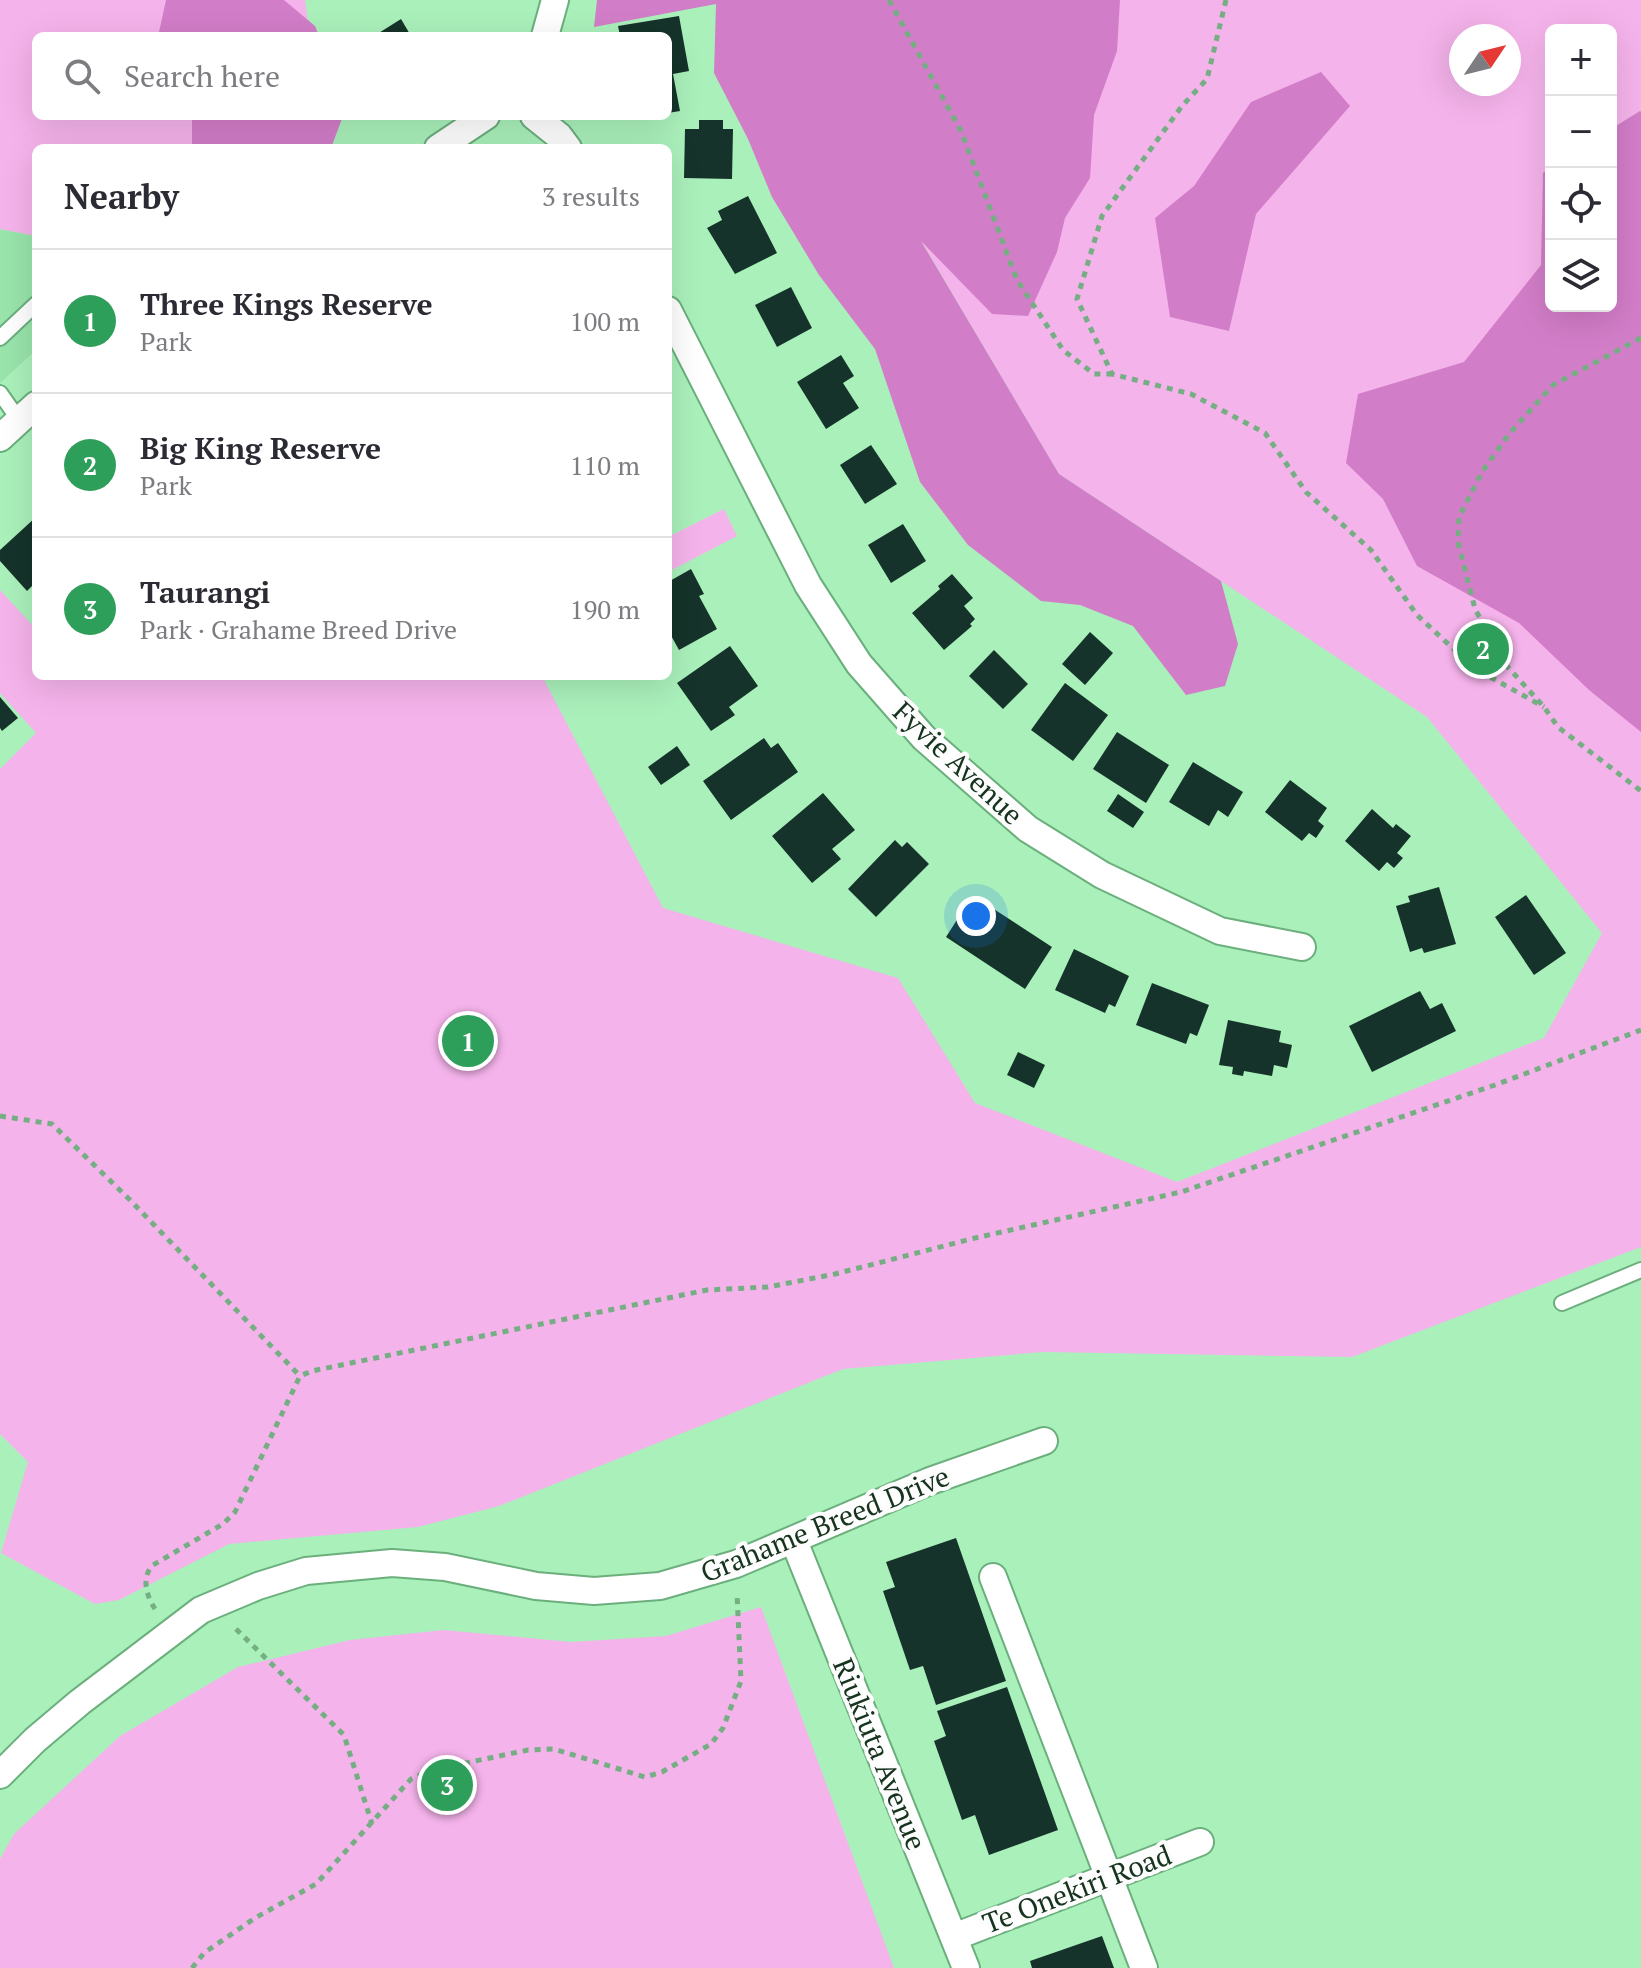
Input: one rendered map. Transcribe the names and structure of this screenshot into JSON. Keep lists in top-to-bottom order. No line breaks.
{"streets":{"street":["Fyvie Avenue","Grahame Breed Drive","Riukiuta Avenue","Te Onekiri Road"]},"crossings":[["Grahame Breed Drive","Riukiuta Avenue"],["Riukiuta Avenue","Te Onekiri Road"]],"north":"top right","page":{"map_buttons":["+","−"],"search":"Search here","heading":["Nearby","3 results"],"list":[{"mark":"1","name":"Three Kings Reserve","note":"Park","value":"100 m"},{"mark":"2","name":"Big King Reserve","note":"Park","value":"110 m"},{"mark":"3","name":"Taurangi","note":"Park · Grahame Breed Drive","value":"190 m"}],"pins":["2","1","3"]}}
